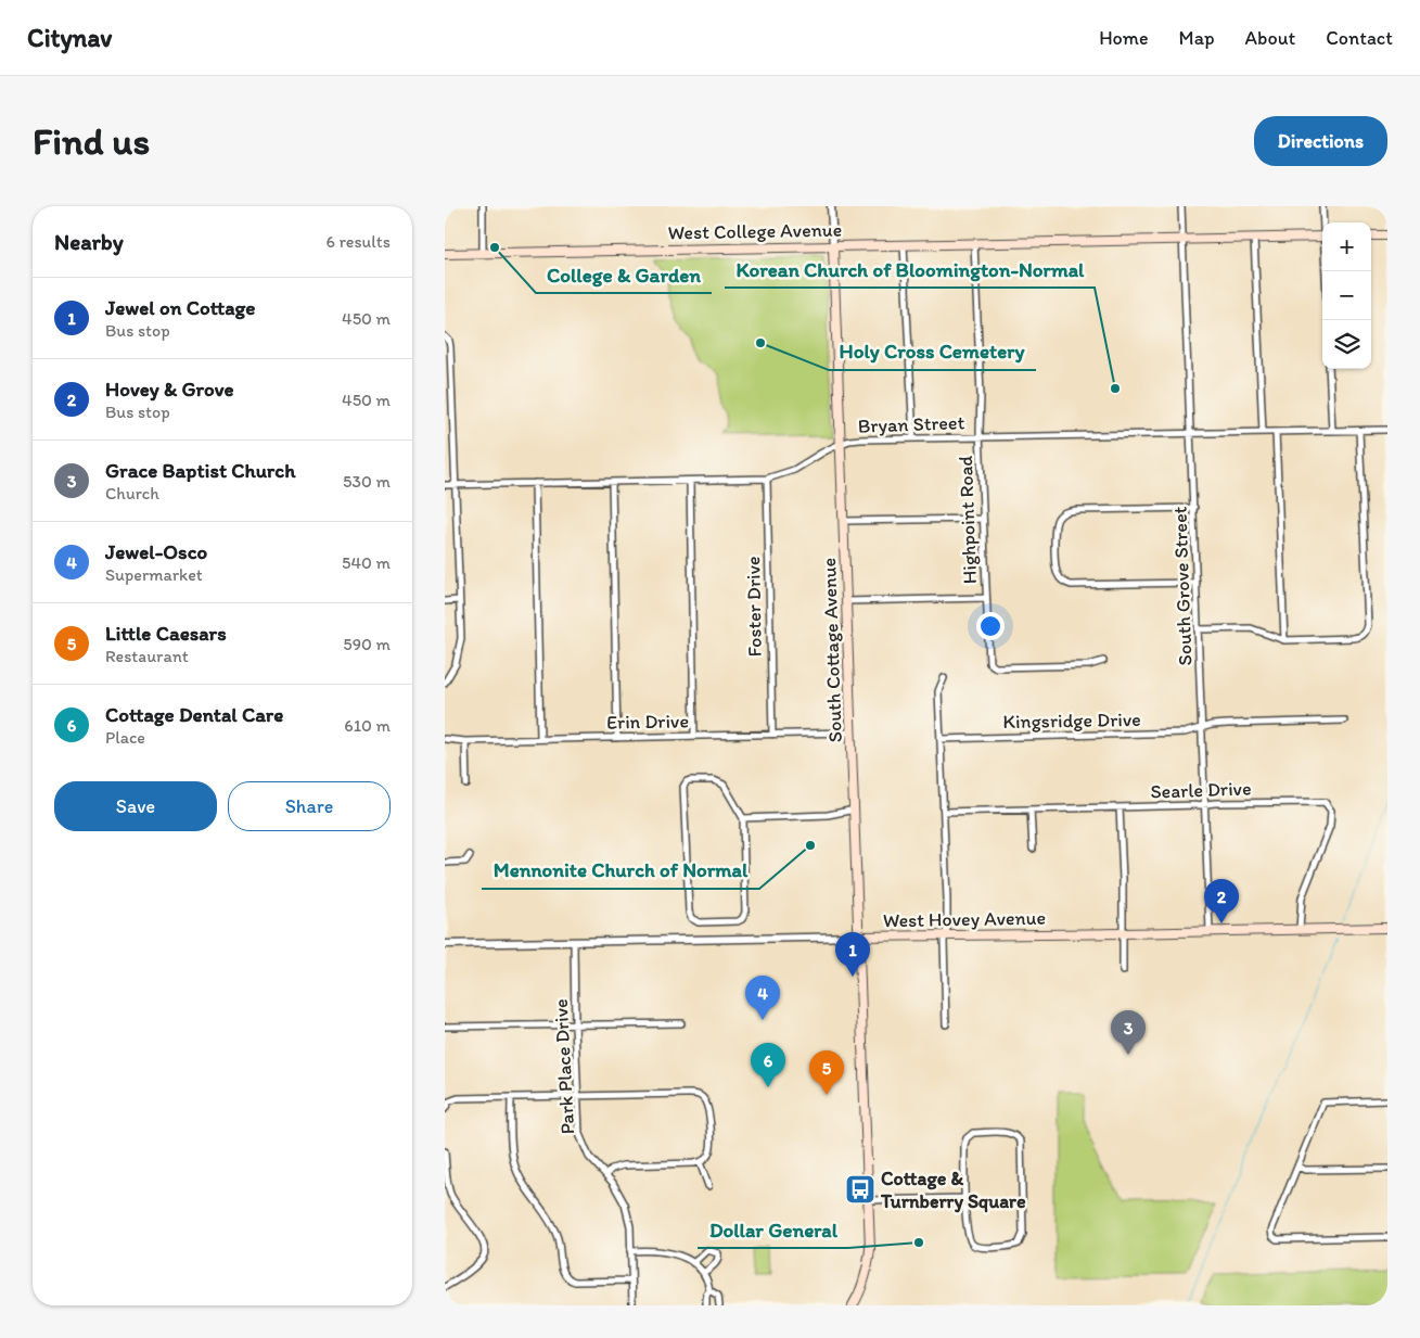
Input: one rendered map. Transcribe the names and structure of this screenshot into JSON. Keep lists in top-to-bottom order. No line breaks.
{"streets":{"main road":["West College Avenue","South Cottage Avenue","West Hovey Avenue"],"street":["Bryan Street","Highpoint Road","South Grove Street","Foster Drive","Kingsridge Drive","Erin Drive","Searle Drive","Park Place Drive"]},"crossings":[["West College Avenue","Highpoint Road"],["West College Avenue","South Grove Street"],["West College Avenue","South Cottage Avenue"],["Bryan Street","Highpoint Road"],["Bryan Street","South Grove Street"],["Bryan Street","Foster Drive"],["Bryan Street","South Cottage Avenue"],["South Grove Street","Kingsridge Drive"],["South Grove Street","Searle Drive"],["South Grove Street","West Hovey Avenue"],["Foster Drive","Erin Drive"],["South Cottage Avenue","Erin Drive"],["South Cottage Avenue","West Hovey Avenue"],["Searle Drive","West Hovey Avenue"],["West Hovey Avenue","Park Place Drive"]],"places":{"other":["College & Garden","Holy Cross Cemetery","Korean Church of Bloomington-Normal","Mennonite Church of Normal","Dollar General"],"bus stop":["Cottage & Turnberry Square"]},"page":{"header":"Citynav","nav":["Home","Map","About","Contact"],"buttons":["Directions",["Save","Share"]],"title":"Find us","heading":["Nearby","6 results"],"map_buttons":["+","−"],"list":[{"mark":"1","name":"Jewel on Cottage","note":"Bus stop","value":"450 m"},{"mark":"2","name":"Hovey & Grove","note":"Bus stop","value":"450 m"},{"mark":"3","name":"Grace Baptist Church","note":"Church","value":"530 m"},{"mark":"4","name":"Jewel-Osco","note":"Supermarket","value":"540 m"},{"mark":"5","name":"Little Caesars","note":"Restaurant","value":"590 m"},{"mark":"6","name":"Cottage Dental Care","note":"Place","value":"610 m"}],"pins":["2","1","4","3","6","5"]}}
